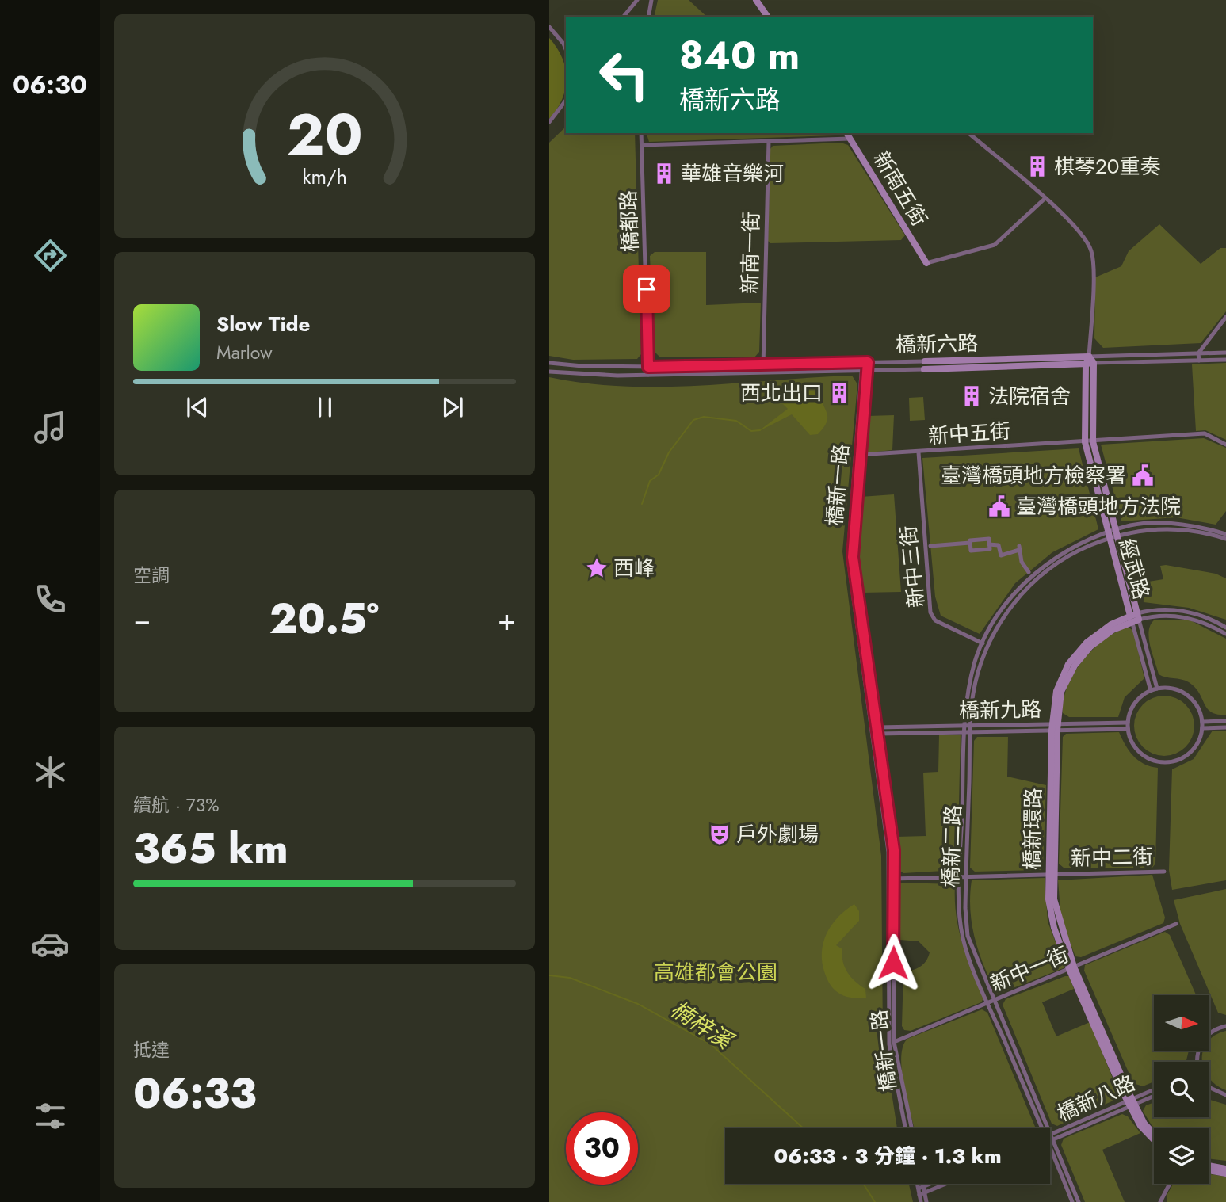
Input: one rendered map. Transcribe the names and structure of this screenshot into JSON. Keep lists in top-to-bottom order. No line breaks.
{"streets":{"street":["新南五街","橋都路","新南一街","橋新六路","新中五街","橋新一路","新中三街","經武路","橋新九路","橋新環路","橋新二路","新中二街","新中一街","橋新八路"]},"crossings":[["橋都路","橋新六路"],["新南一街","橋新六路"],["橋新六路","橋新一路"],["橋新六路","經武路"],["新中五街","橋新一路"],["新中五街","新中三街"],["新中五街","經武路"],["橋新一路","橋新九路"],["橋新一路","新中二街"],["橋新一路","新中一街"],["新中三街","橋新二路"],["經武路","橋新九路"],["經武路","橋新環路"],["經武路","橋新二路"],["橋新九路","橋新環路"],["橋新九路","橋新二路"],["橋新環路","新中二街"],["橋新環路","新中一街"],["橋新環路","橋新八路"],["橋新二路","新中二街"],["橋新二路","新中一街"],["橋新二路","橋新八路"]],"water":["楠梓溪"],"parks":["高雄都會公園"],"places":{"building":["棋琴20重奏","華雄音樂河","西北出口","法院宿舍"],"public building":["臺灣橋頭地方檢察署","臺灣橋頭地方法院"],"place":["西峰"],"theatre":["戶外劇場"]},"north":"right","page":{"tabs":"06:30","turn":["840 m","橋新六路"],"song":["Slow Tide","Marlow"],"tile":["空調",["續航 · 73%","365 km"],["抵達","06:33"]],"heat":["−","20.5°","+"],"limit":"30","trip":"06:33 · 3 分鐘 · 1.3 km","gauge":["20","km/h"]}}
